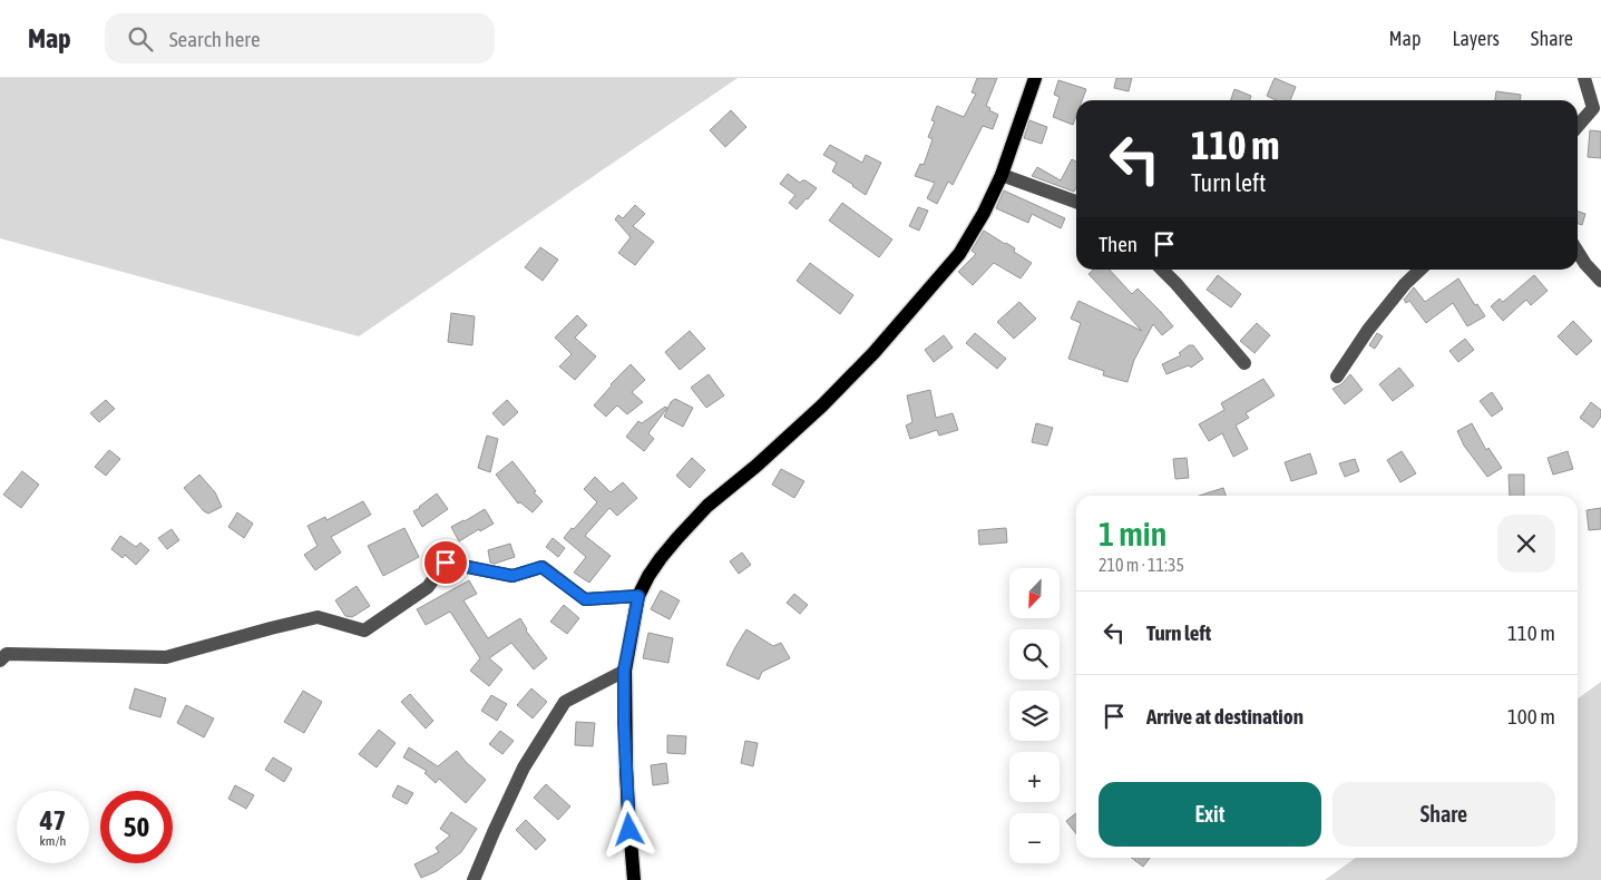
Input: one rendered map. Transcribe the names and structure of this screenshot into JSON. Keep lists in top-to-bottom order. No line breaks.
{"north":"bottom left","page":{"header":"Map","search":"Search here","nav":["Map","Layers","Share"],"turn":["110 m","Turn left"],"then":"Then","heading":["1 min","210 m · 11:35"],"map_buttons":["+","−"],"list":[{"name":"Turn left","value":"110 m"},{"name":"Arrive at destination","value":"100 m"}],"buttons":["Exit","Share"],"speed":"47 km/h","limit":"50"}}
